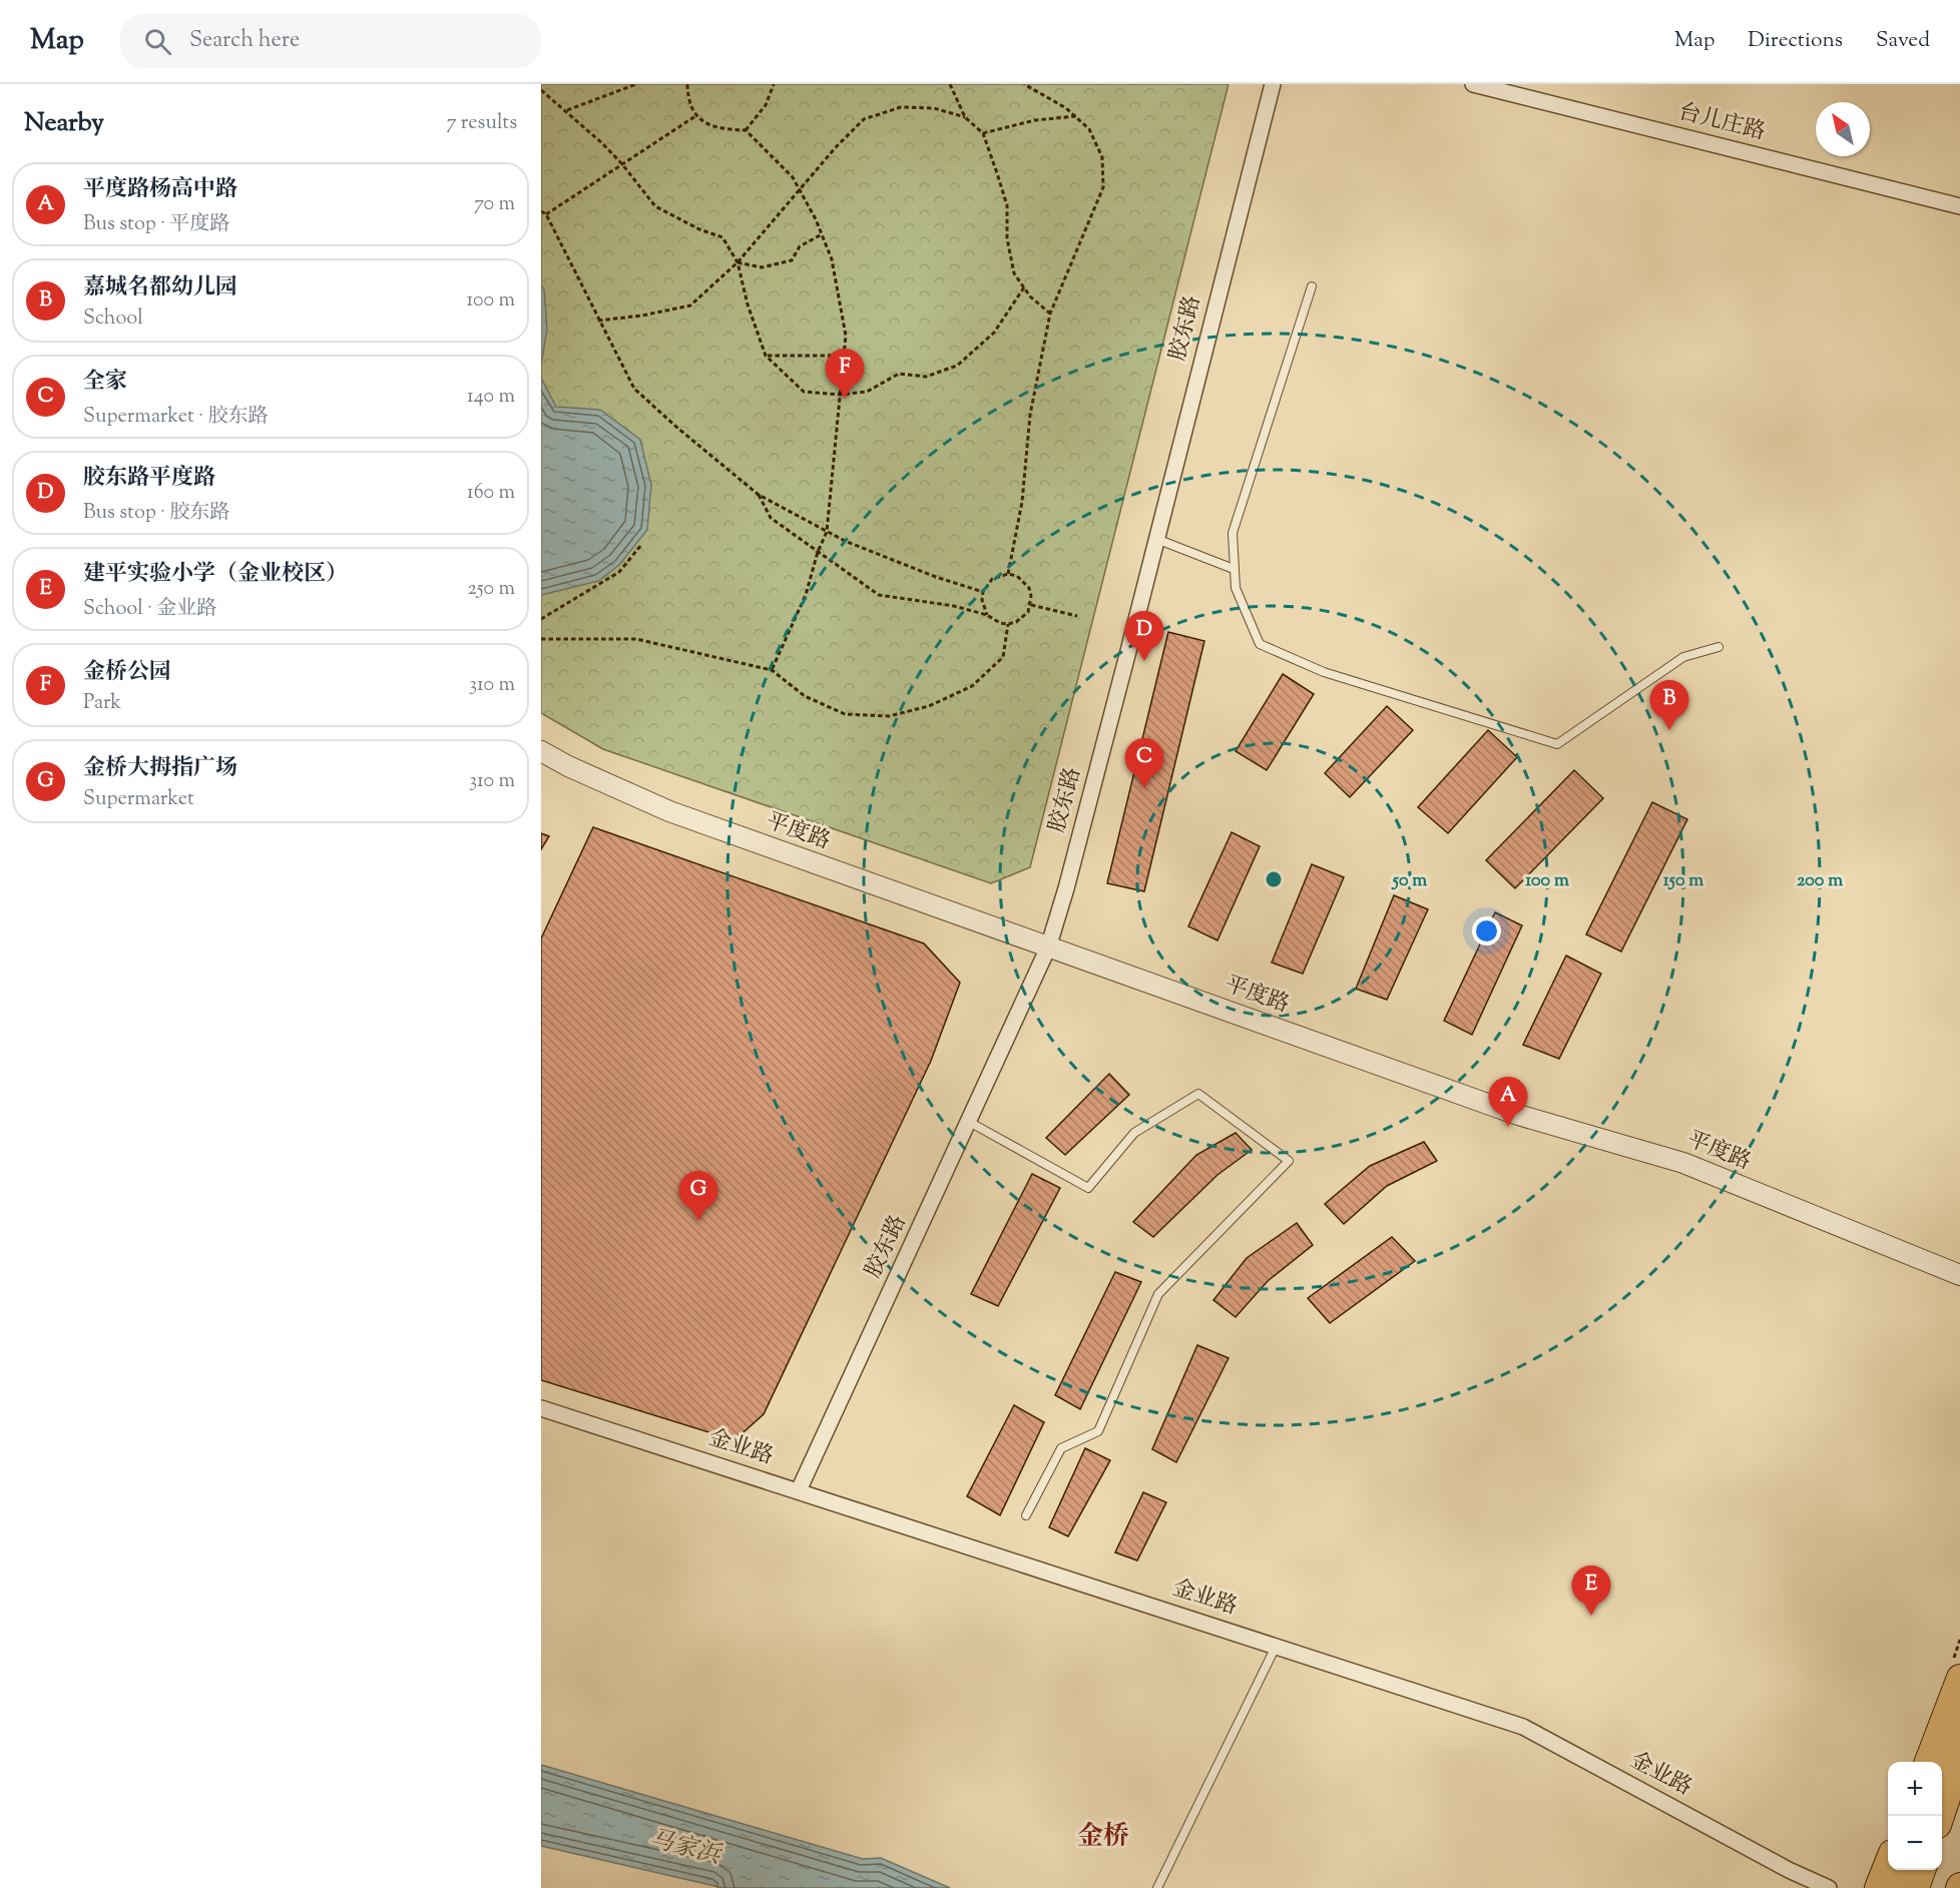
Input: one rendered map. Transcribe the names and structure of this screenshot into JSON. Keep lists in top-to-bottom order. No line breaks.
{"streets":{"street":["台儿庄路","胶东路","平度路","金业路"]},"crossings":[["胶东路","平度路"],["胶东路","金业路"]],"districts":["金桥"],"water":["马家浜"],"north":"top left","page":{"header":"Map","search":"Search here","nav":["Map","Directions","Saved"],"heading":["Nearby","7 results"],"list":[{"mark":"A","name":"平度路杨高中路","note":"Bus stop · 平度路","value":"70 m"},{"mark":"B","name":"嘉城名都幼儿园","note":"School","value":"100 m"},{"mark":"C","name":"全家","note":"Supermarket · 胶东路","value":"140 m"},{"mark":"D","name":"胶东路平度路","note":"Bus stop · 胶东路","value":"160 m"},{"mark":"E","name":"建平实验小学（金业校区）","note":"School · 金业路","value":"250 m"},{"mark":"F","name":"金桥公园","note":"Park","value":"310 m"},{"mark":"G","name":"金桥大拇指广场","note":"Supermarket","value":"310 m"}],"pins":["F","D","B","C","A","G","E"],"map_buttons":["+","−"]},"rings":["50 m","100 m","150 m","200 m"]}
